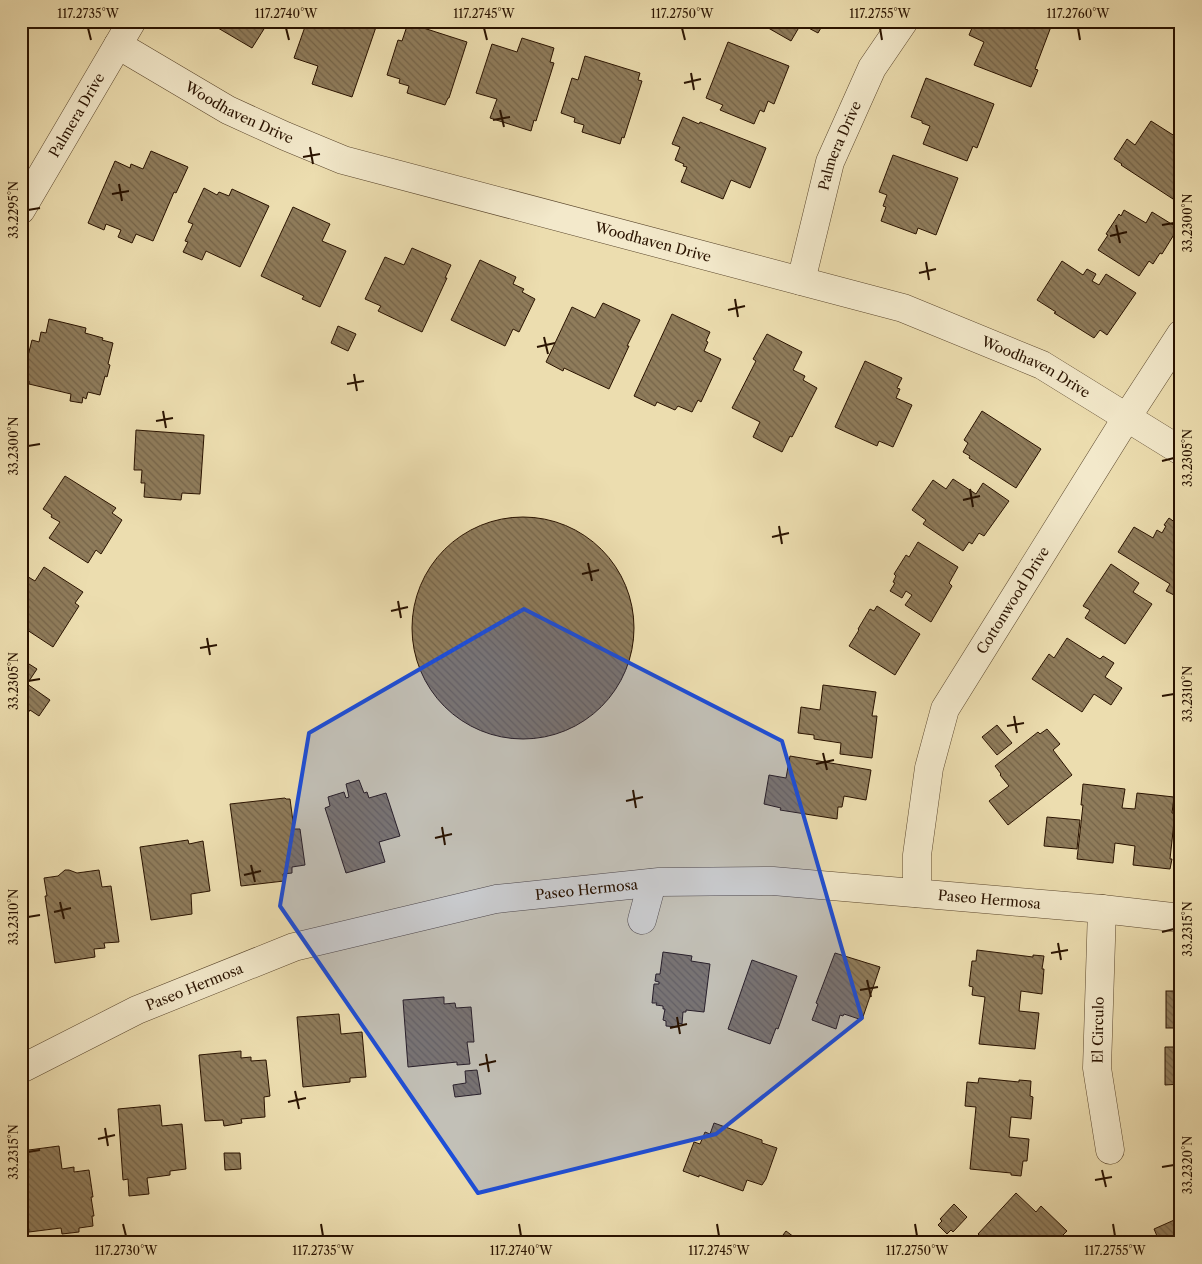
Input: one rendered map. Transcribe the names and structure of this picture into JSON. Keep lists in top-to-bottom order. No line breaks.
{"streets":{"street":["Woodhaven Drive","Palmera Drive","Cottonwood Drive","Paseo Hermosa","El Circulo"]},"crossings":[["Woodhaven Drive","Palmera Drive"],["Woodhaven Drive","Cottonwood Drive"],["Cottonwood Drive","Paseo Hermosa"],["Paseo Hermosa","El Circulo"]],"coordinates":["117.2735°W","117.2740°W","117.2745°W","117.2750°W","117.2755°W","117.2760°W","33.2295°N","33.2300°N","33.2305°N","33.2310°N","33.2315°N","33.2320°N","117.2730°W"]}
